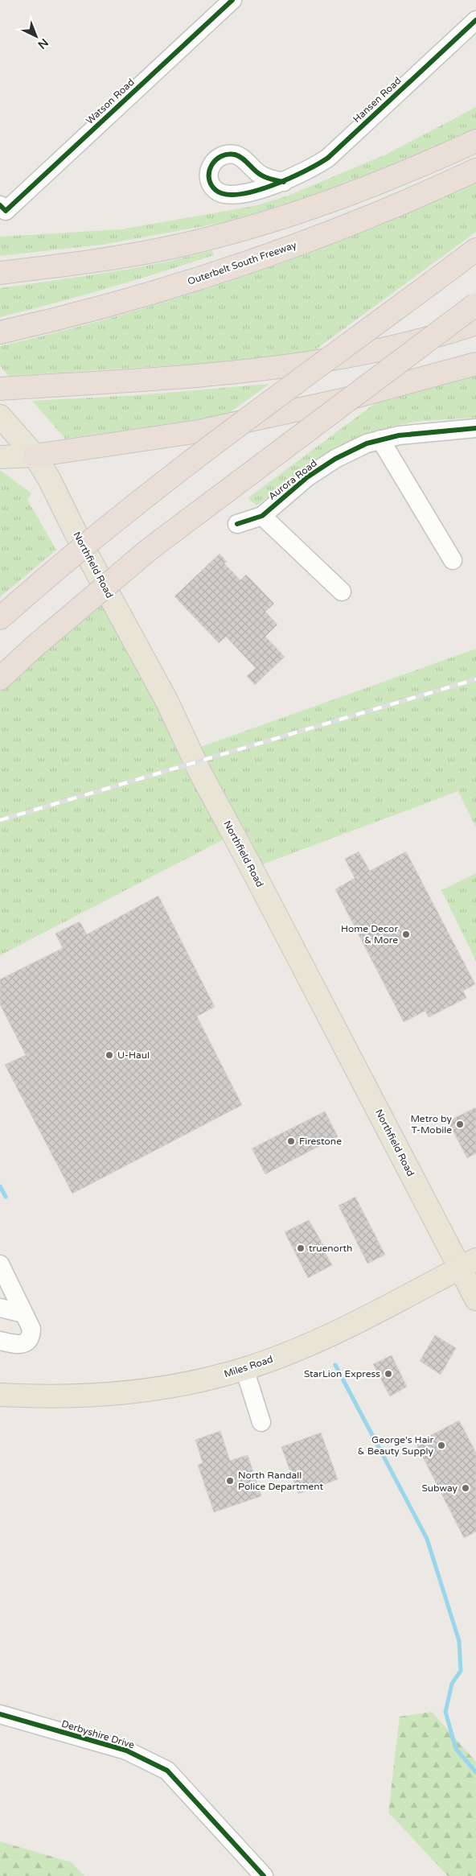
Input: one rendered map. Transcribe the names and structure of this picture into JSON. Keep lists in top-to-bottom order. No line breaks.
{"streets":{"highway":["Outerbelt South Freeway"],"main road":["Northfield Road","Miles Road"],"street":["Hansen Road","Watson Road","Aurora Road","Derbyshire Drive"]},"crossings":[["Northfield Road","Miles Road"]],"places":["Home Decor & More","U-Haul","Metro by T-Mobile","Firestone","truenorth","StarLion Express","George's Hair & Beauty Supply","North Randall Police Department","Subway"],"north":"bottom right"}
